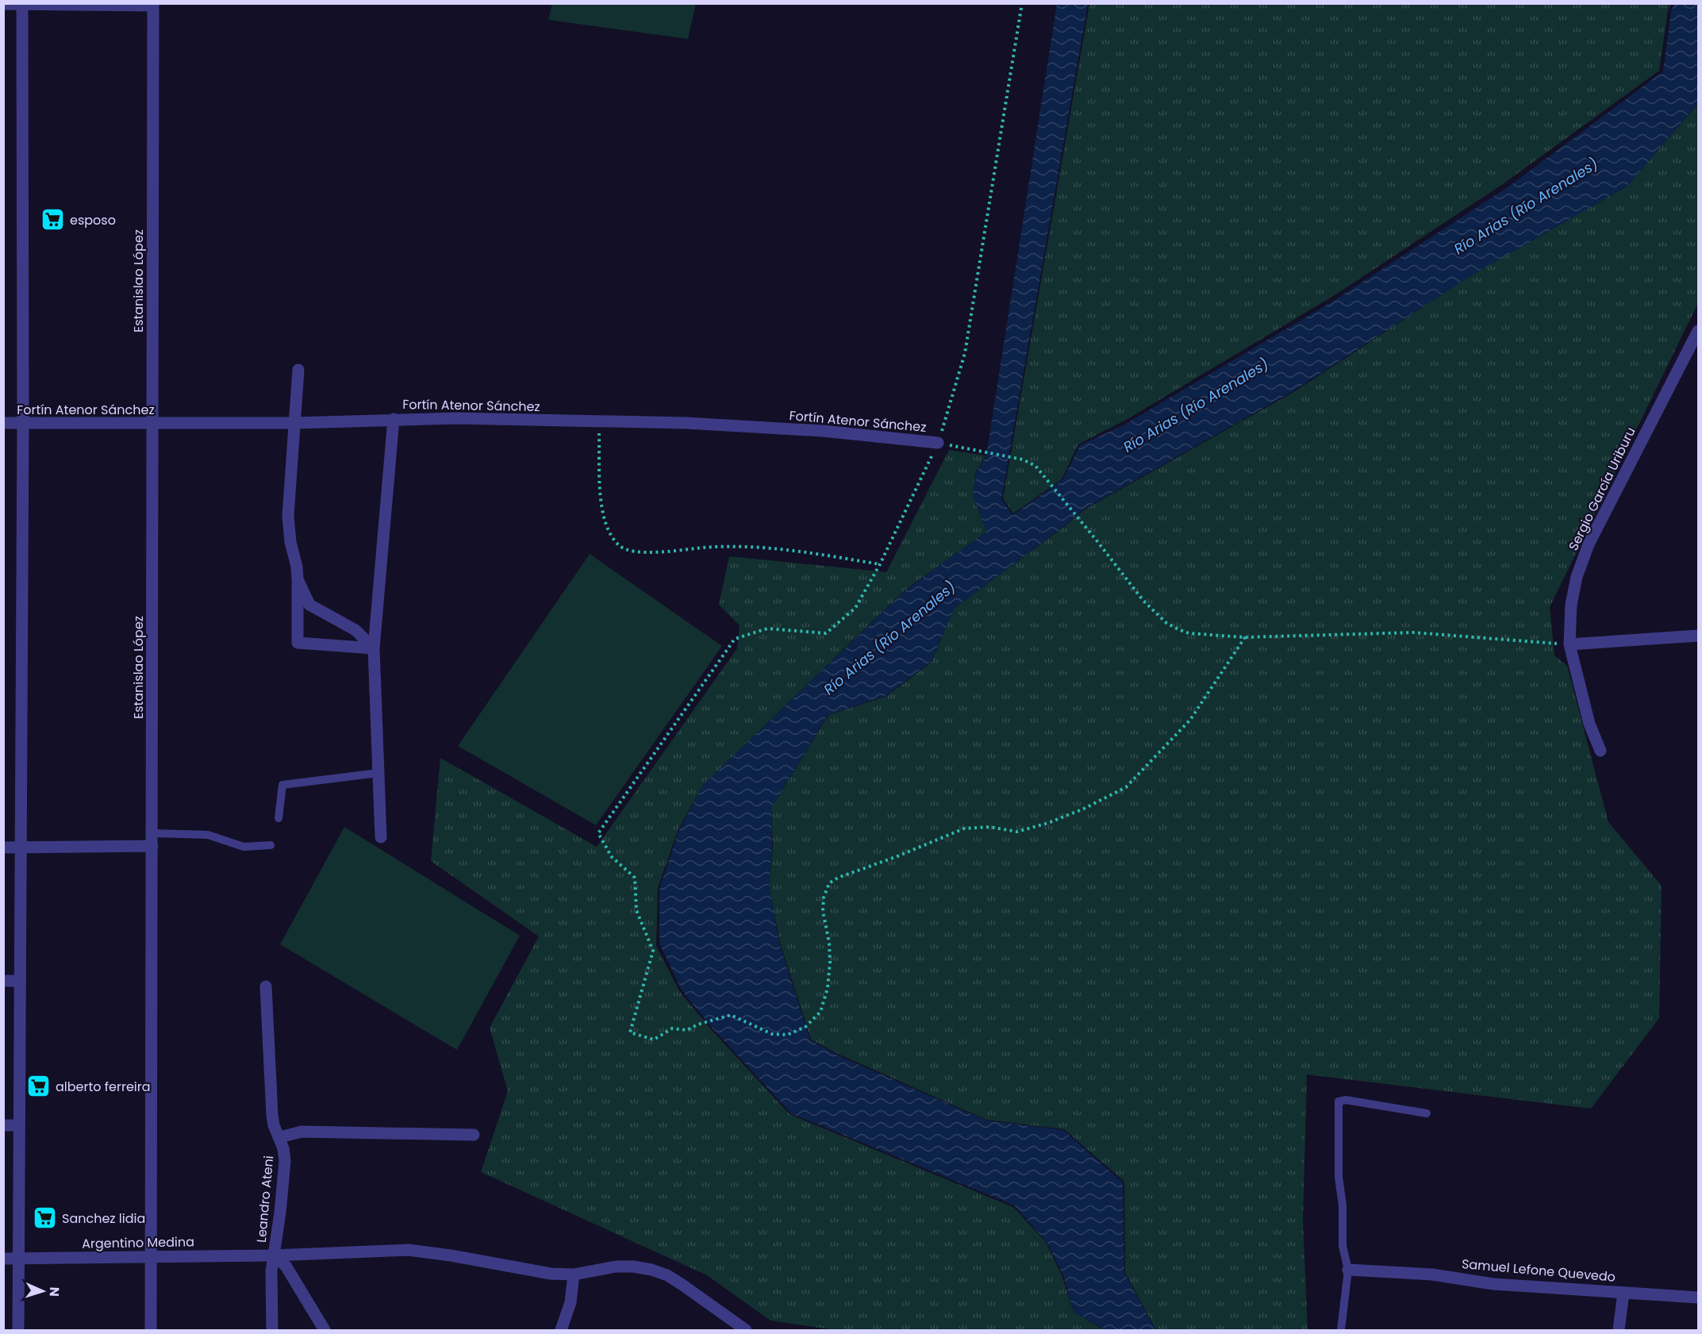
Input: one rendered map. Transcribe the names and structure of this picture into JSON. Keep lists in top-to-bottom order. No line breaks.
{"streets":{"street":["Estanislao López","Fortín Atenor Sánchez","Sergio García Uriburu","Leandro Ateni","Argentino Medina","Samuel Lefone Quevedo"]},"crossings":[["Estanislao López","Fortín Atenor Sánchez"],["Estanislao López","Argentino Medina"],["Leandro Ateni","Argentino Medina"]],"water":["Río Arias (Río Arenales)"],"places":{"supermarket":["esposo","alberto ferreira","Sanchez lidia"]},"north":"right"}
